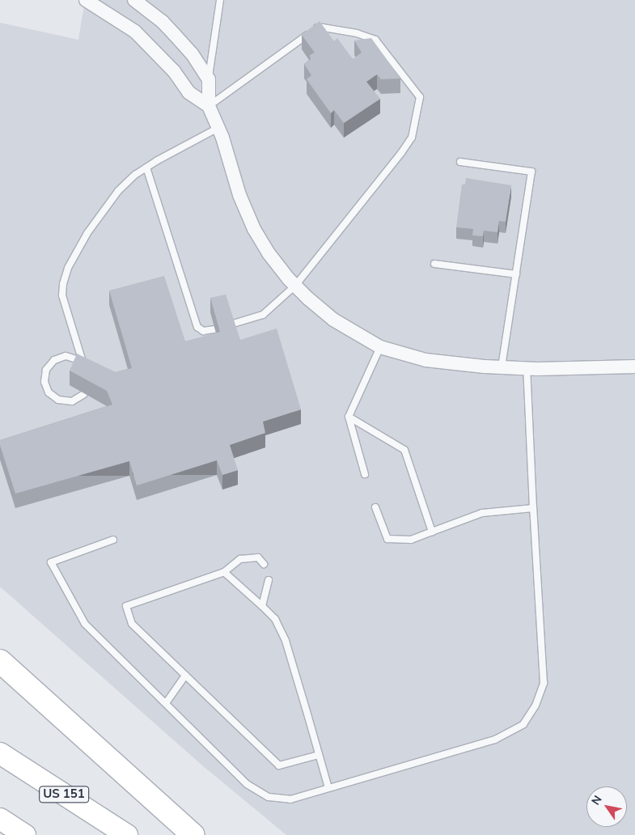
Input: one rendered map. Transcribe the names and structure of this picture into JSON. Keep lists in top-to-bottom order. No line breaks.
{"streets":{"main road":["US 151"]},"north":"top left"}
